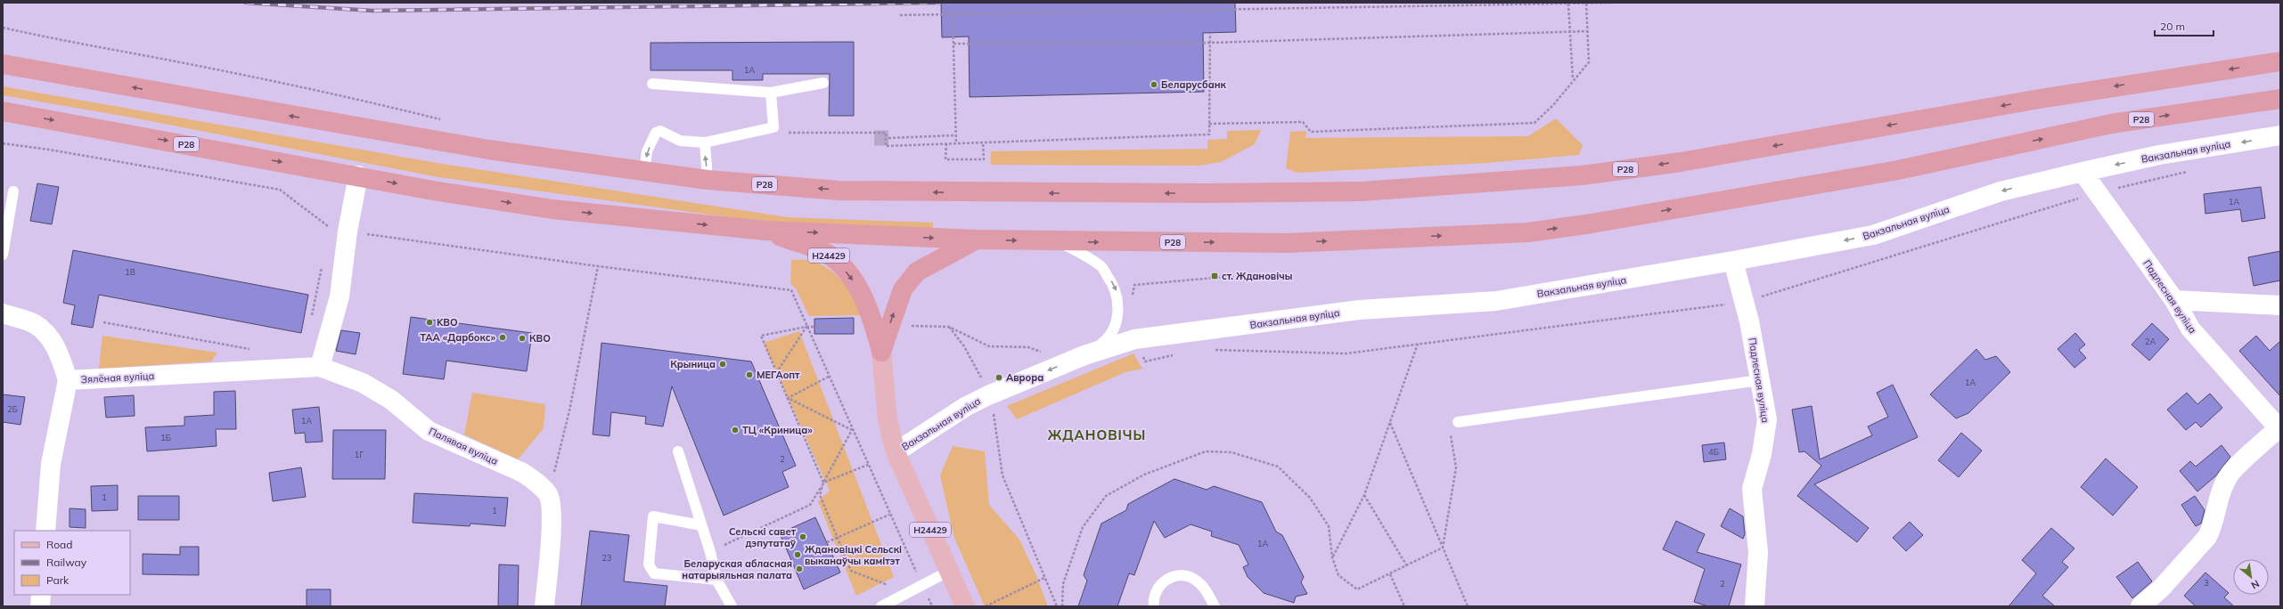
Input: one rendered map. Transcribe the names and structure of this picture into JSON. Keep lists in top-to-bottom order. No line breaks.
{"streets":{"highway":["Р28","Н24429"],"street":["Вакзальная вуліца","Падлесная вуліца","Зялёная вуліца","Палявая вуліца"]},"crossings":[["Р28","Н24429"],["Вакзальная вуліца","Н24429"],["Вакзальная вуліца","Падлесная вуліца"],["Зялёная вуліца","Палявая вуліца"]],"one_way":["Вакзальная вуліца"],"districts":["ЖДАНОВІЧЫ"],"places":{"other":["Беларусбанк","KBО","ТАА «Дарбокс»","КВО","Крыница","МЕГАопт","Аврора","ТЦ «Криница»","Сельскі савет дэпутатаў","Ждановіцкі Сельскі выканаўчы камітэт","Беларуская абласная натарыяльная палата"],"transit":["ст. Ждановічы"]},"house_numbers":["1А","1А","1В","2А","1А","2Б","1А","1Б","4Б","1Г","2","1","1","1А","23","3","2"],"legend":["Road","Railway","Park"],"scale_bar":"20 m","north":"bottom right"}
